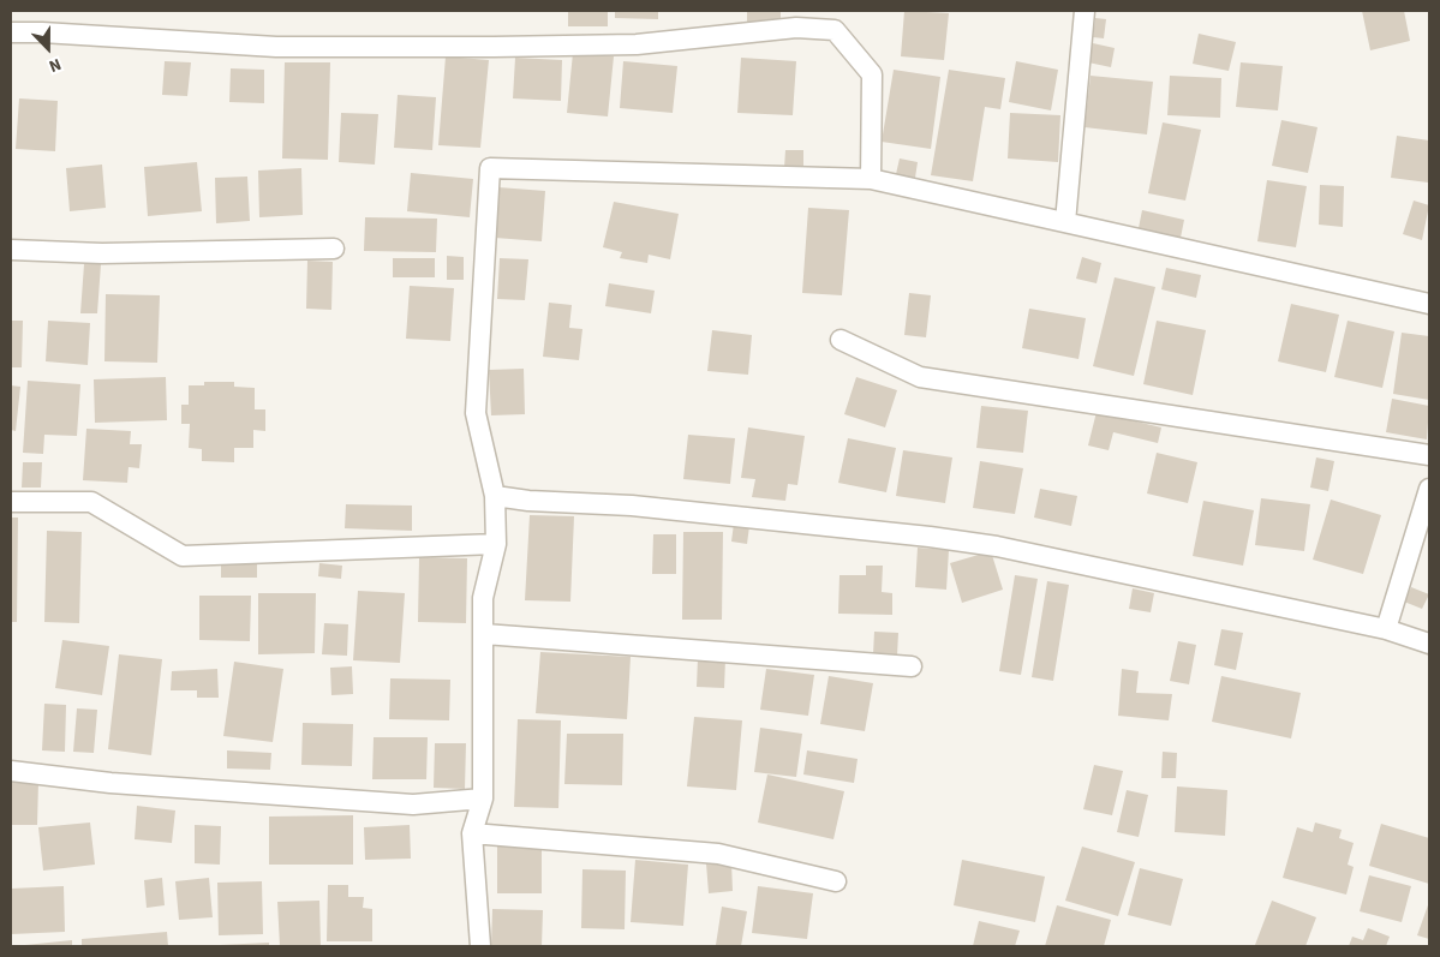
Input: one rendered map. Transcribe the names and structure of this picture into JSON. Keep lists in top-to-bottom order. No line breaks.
{"north":"bottom"}
